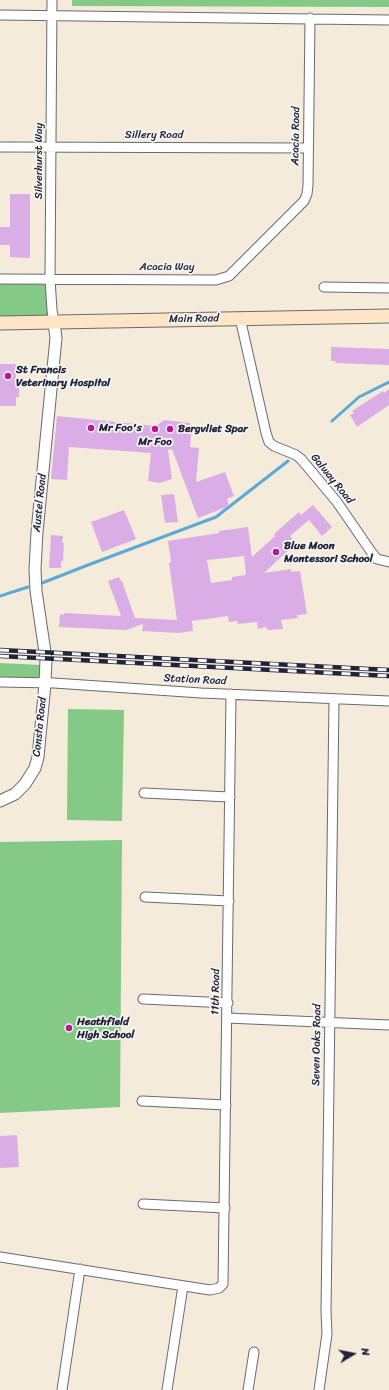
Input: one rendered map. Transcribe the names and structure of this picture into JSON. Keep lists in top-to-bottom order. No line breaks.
{"streets":{"main road":["Main Road"],"street":["Sillery Road","Acacia Road","Silverhurst Way","Acacia Way","Galway Road","Austel Road","Station Road","Consta Road","11th Road","Seven Oaks Road"]},"crossings":[["Sillery Road","Acacia Road"],["Sillery Road","Silverhurst Way"],["Acacia Road","Acacia Way"],["Silverhurst Way","Acacia Way"],["Silverhurst Way","Main Road"],["Silverhurst Way","Austel Road"],["Main Road","Galway Road"],["Main Road","Austel Road"],["Austel Road","Station Road"],["Austel Road","Consta Road"],["Station Road","Consta Road"],["Station Road","11th Road"],["Station Road","Seven Oaks Road"]],"places":["St Francis Veterinary Hospital","Mr Foo's","Mr Foo","Bergvliet Spar","Blue Moon Montessori School","Heathfield High School"],"north":"right"}
